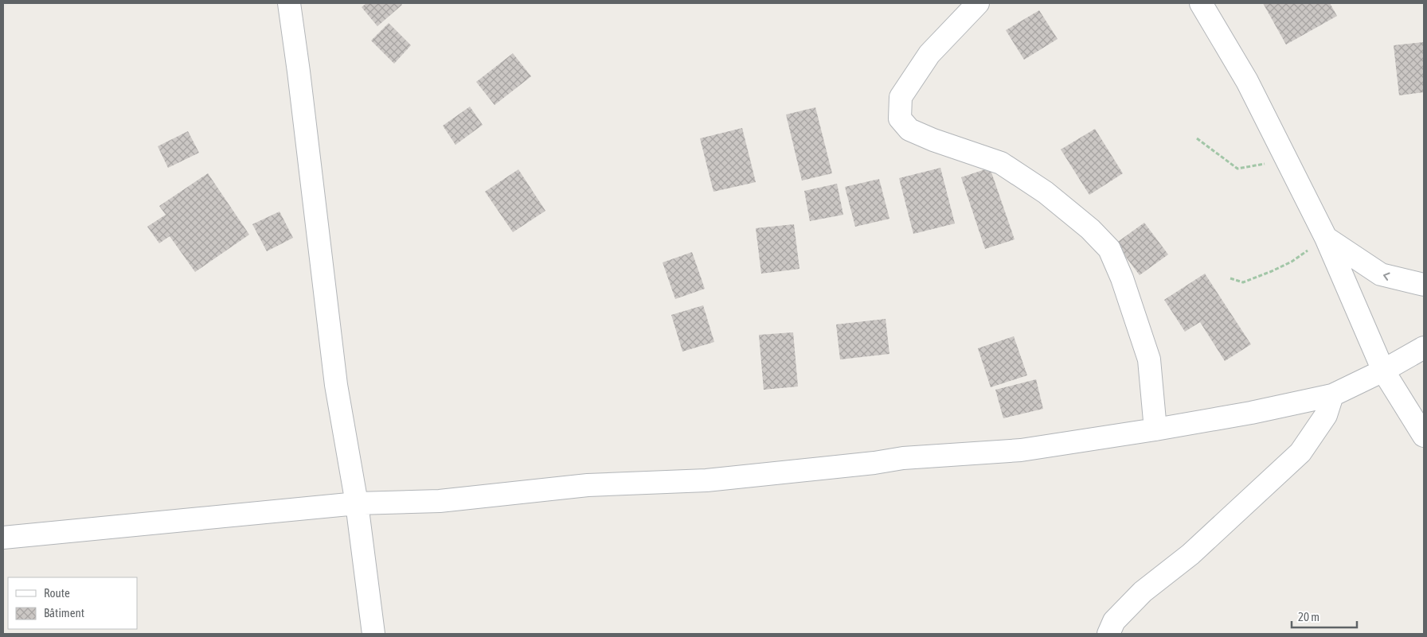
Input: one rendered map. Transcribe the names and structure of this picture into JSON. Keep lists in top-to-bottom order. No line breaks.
{"legend":["Route","Bâtiment"],"scale_bar":"20 m"}
